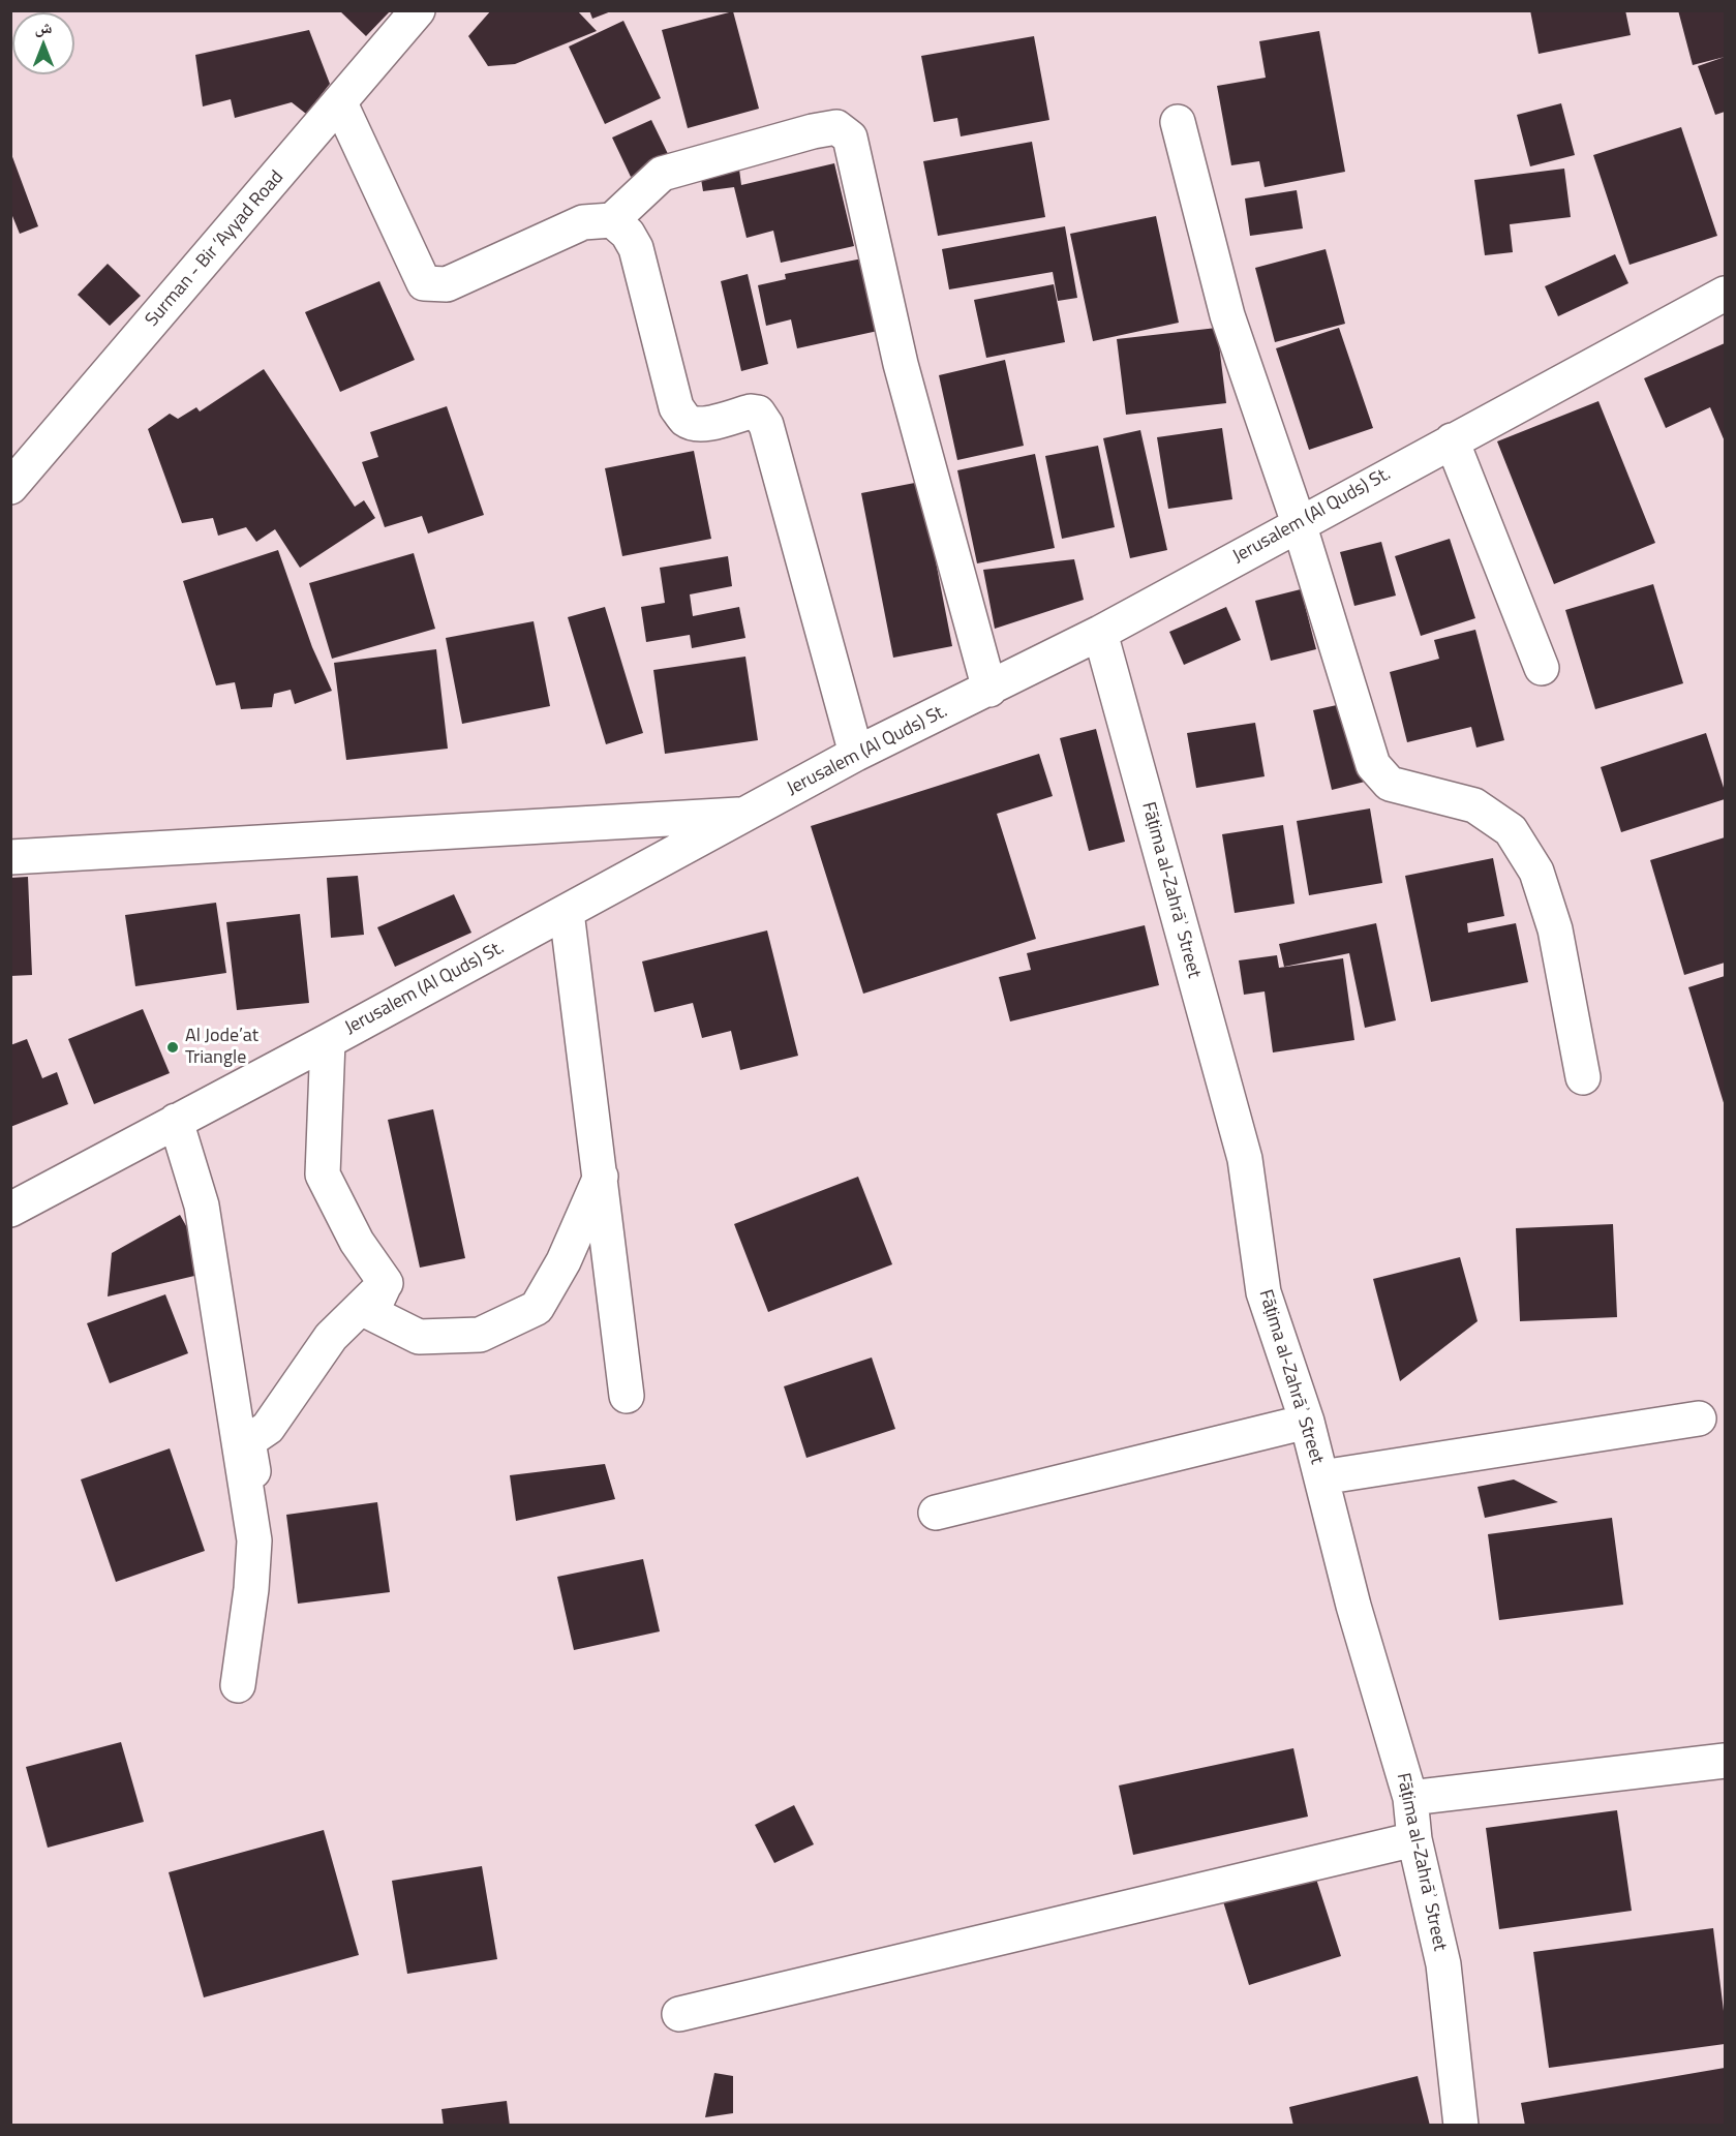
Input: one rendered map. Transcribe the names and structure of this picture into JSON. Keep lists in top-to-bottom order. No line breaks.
{"streets":{"main road":["Surman - Bir ‘Ayyad Road","Jerusalem (Al Quds) St.","Fāṭima al-Zahrāʾ Street"]},"crossings":[["Jerusalem (Al Quds) St.","Fāṭima al-Zahrāʾ Street"]],"places":["Al Jode’at Triangle"],"north":"top"}
